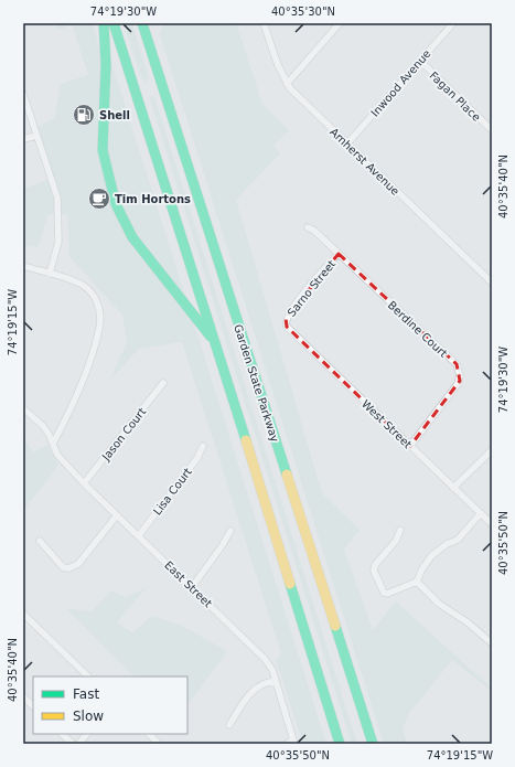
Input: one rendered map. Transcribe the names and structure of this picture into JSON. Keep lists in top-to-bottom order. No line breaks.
{"streets":{"highway":["Garden State Parkway"],"street":["Inwood Avenue","Fagan Place","Amherst Avenue","Sarno Street","Berdine Court","West Street","Jason Court","Lisa Court","East Street"]},"crossings":[["Inwood Avenue","Fagan Place"],["Inwood Avenue","Amherst Avenue"],["Sarno Street","Berdine Court"],["Sarno Street","West Street"],["Berdine Court","West Street"],["Jason Court","East Street"],["Lisa Court","East Street"]],"places":{"fuel station":["Shell"],"cafe":["Tim Hortons"]},"legend":["Fast","Slow"],"coordinates":["74°19'30\"W","40°35'30\"N","40°35'40\"N","74°19'15\"W","40°35'50\"N"]}
